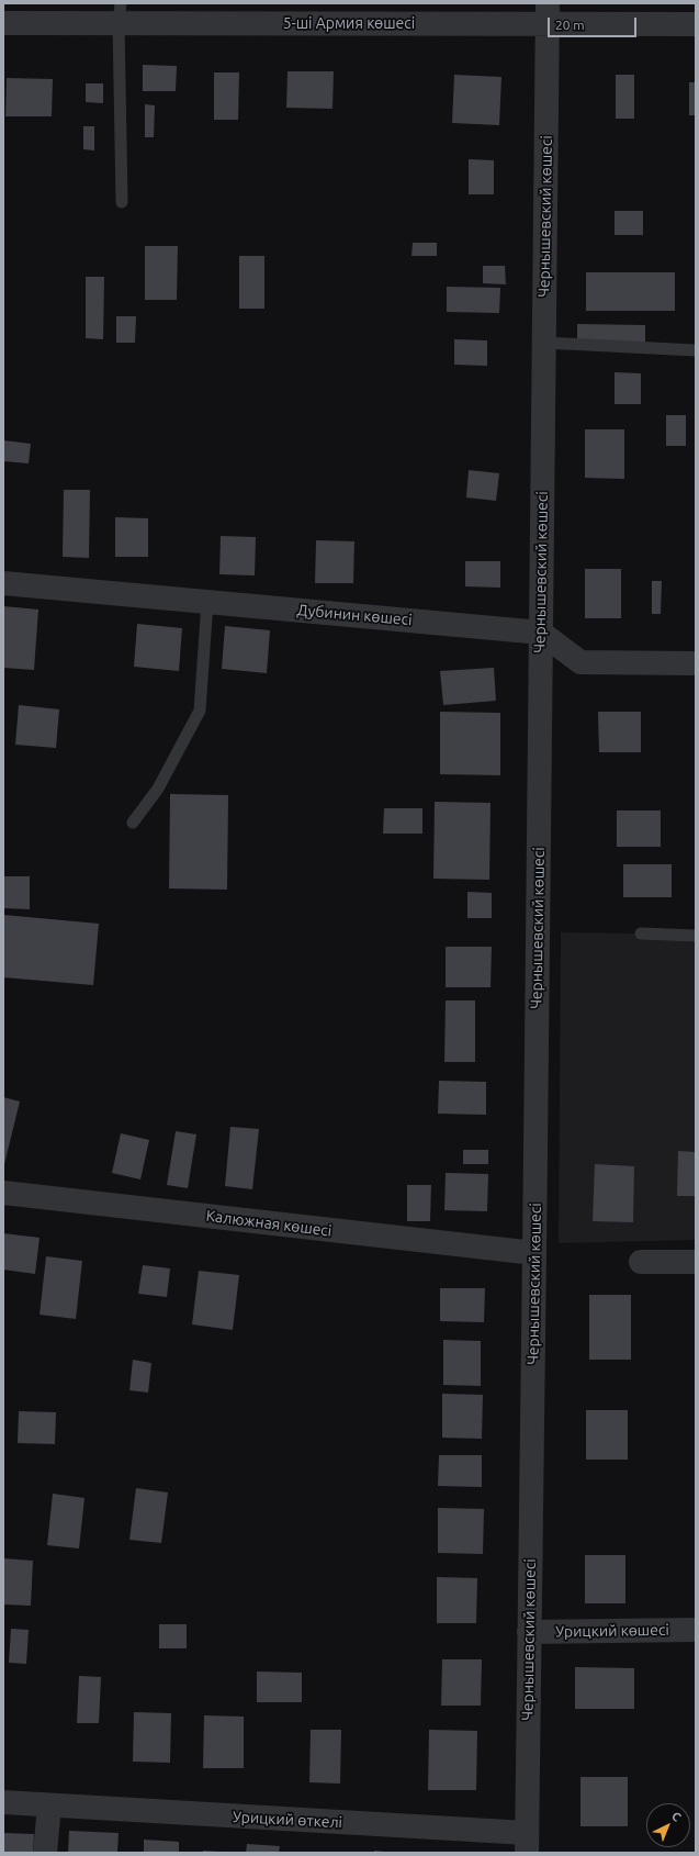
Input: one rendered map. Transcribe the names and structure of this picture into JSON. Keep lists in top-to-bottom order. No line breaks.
{"streets":{"street":["5-ші Армия көшесі","Чернышевский көшесі","Дубинин көшесі","Калюжная көшесі","Урицкий көшесі","Урицкий өткелі"]},"crossings":[["5-ші Армия көшесі","Чернышевский көшесі"],["Чернышевский көшесі","Дубинин көшесі"],["Чернышевский көшесі","Калюжная көшесі"],["Чернышевский көшесі","Урицкий көшесі"],["Чернышевский көшесі","Урицкий өткелі"]],"scale_bar":"20 m","north":"top right"}
